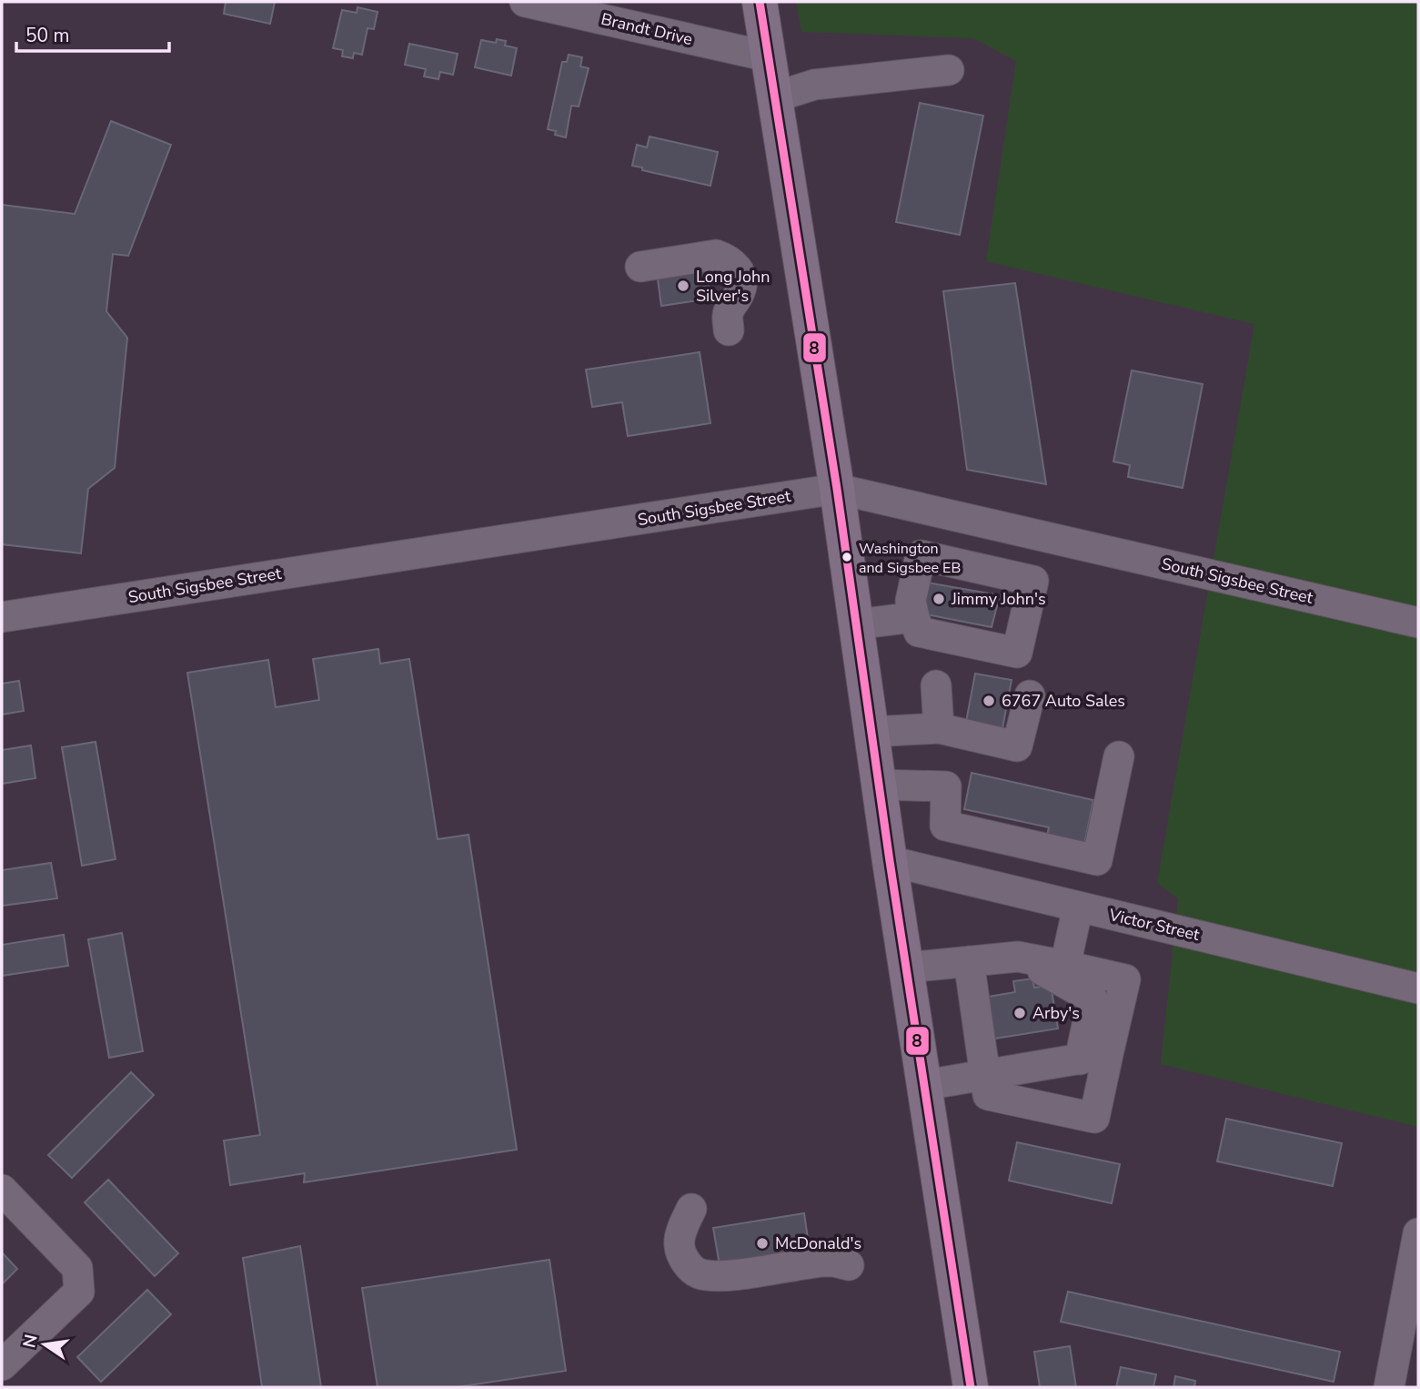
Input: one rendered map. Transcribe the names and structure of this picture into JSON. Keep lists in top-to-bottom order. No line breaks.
{"streets":{"street":["Brandt Drive","South Sigsbee Street","Victor Street"]},"places":["Long John Silver's","Washington and Sigsbee EB","Jimmy John's","6767 Auto Sales","Arby's","McDonald's"],"lines":["transit line 8"],"scale_bar":"50 m","north":"left"}
